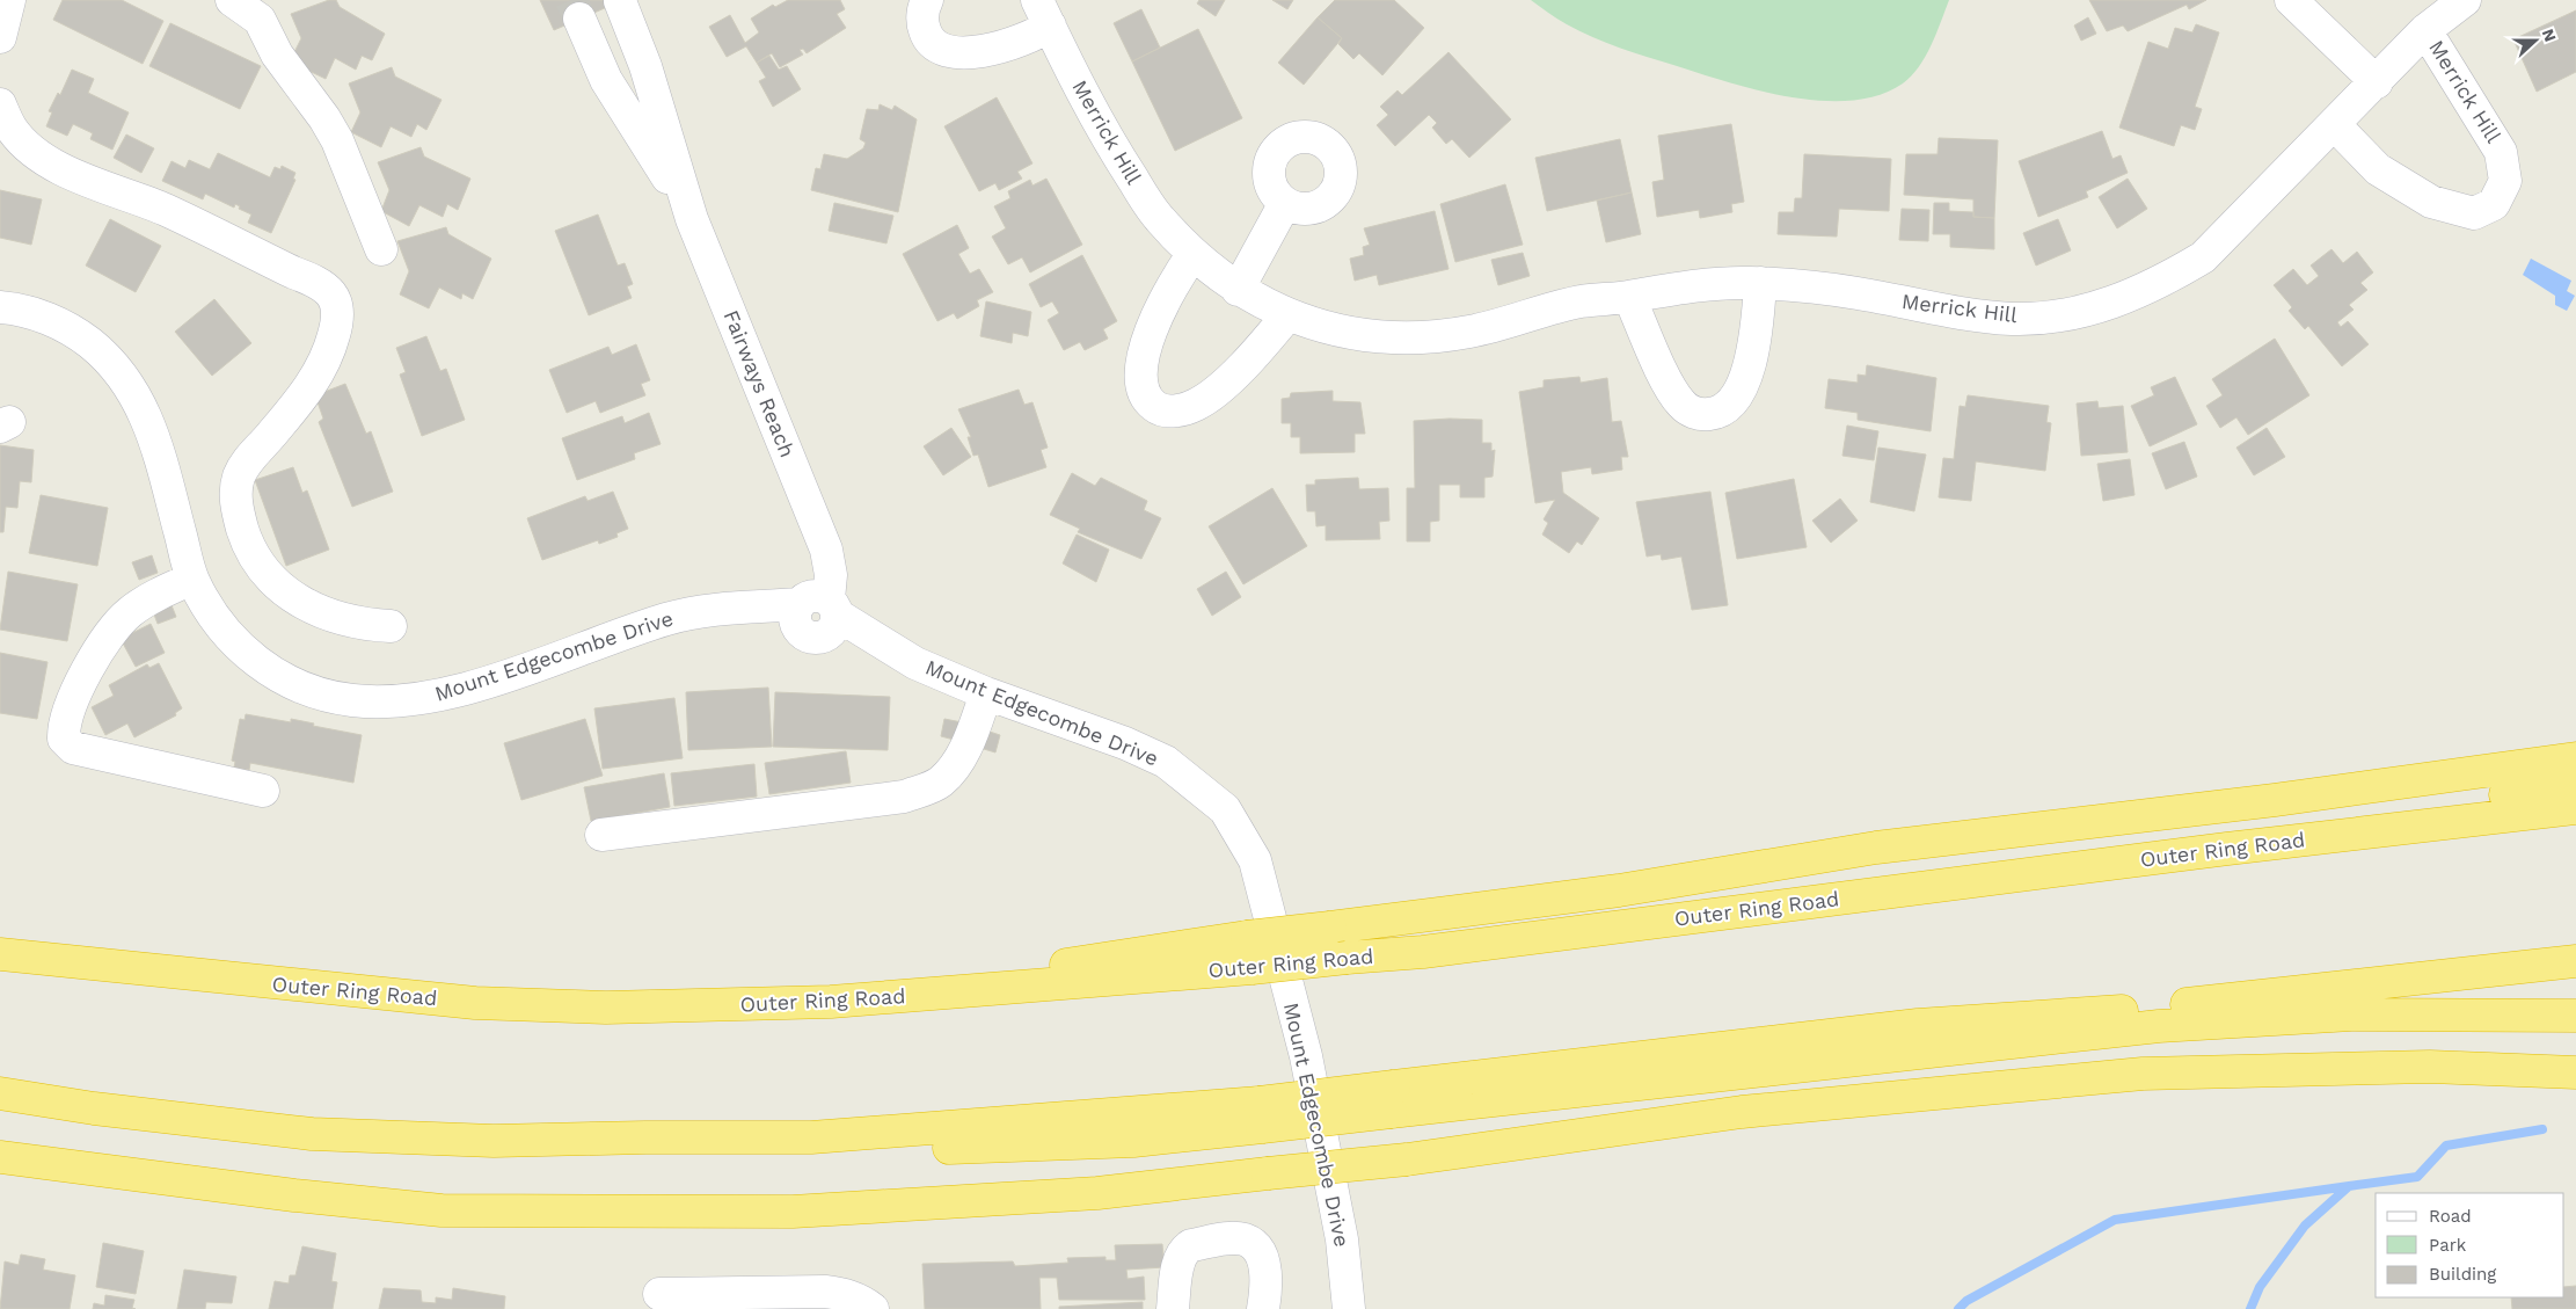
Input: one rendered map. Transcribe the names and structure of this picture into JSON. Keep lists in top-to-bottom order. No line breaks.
{"streets":{"highway":["Outer Ring Road"],"street":["Merrick Hill","Fairways Reach","Mount Edgecombe Drive"]},"crossings":[["Fairways Reach","Mount Edgecombe Drive"]],"legend":["Road","Park","Building"],"north":"right"}
